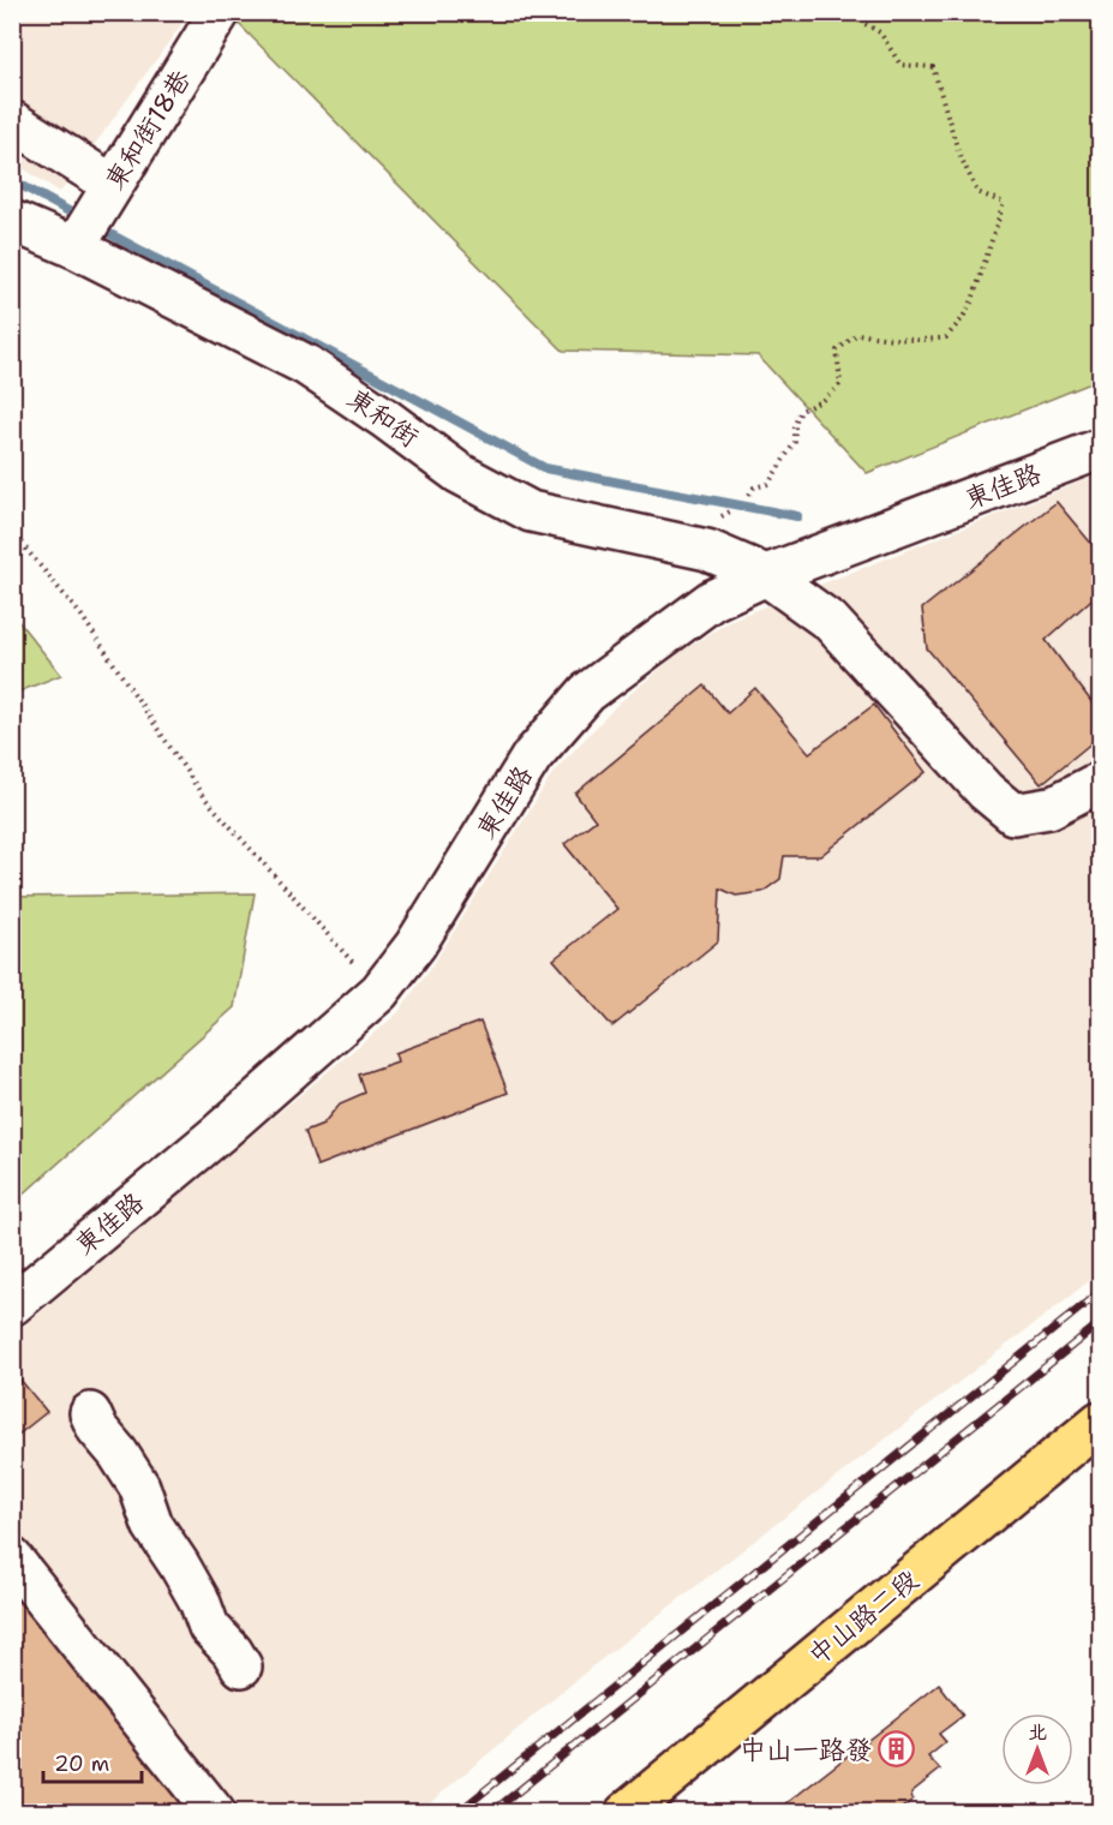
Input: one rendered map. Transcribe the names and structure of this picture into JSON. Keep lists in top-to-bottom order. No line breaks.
{"streets":{"main road":["中山路二段"],"street":["東和街18巷","東和街","東佳路"]},"crossings":[["東和街18巷","東和街"],["東和街","東佳路"]],"places":{"building":["中山一路發"]},"scale_bar":"20 m","north":"top"}
